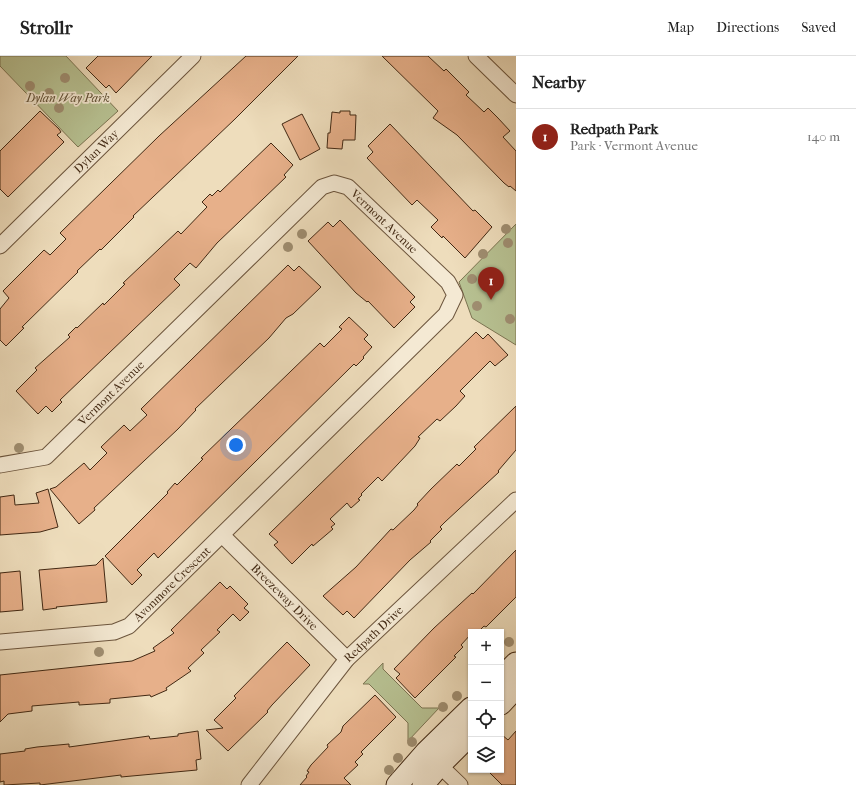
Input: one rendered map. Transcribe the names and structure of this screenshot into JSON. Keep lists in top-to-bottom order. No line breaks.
{"streets":{"street":["Dylan Way","Vermont Avenue","Avonmore Crescent","Breezeway Drive","Redpath Drive"]},"crossings":[["Vermont Avenue","Avonmore Crescent"],["Vermont Avenue","Breezeway Drive"],["Avonmore Crescent","Breezeway Drive"],["Breezeway Drive","Redpath Drive"]],"parks":["Dylan Way Park"],"page":{"header":"Strollr","nav":["Map","Directions","Saved"],"heading":"Nearby","list":[{"mark":"1","name":"Redpath Park","note":"Park · Vermont Avenue","value":"140 m"}],"pins":"1","map_buttons":["+","−"]}}
